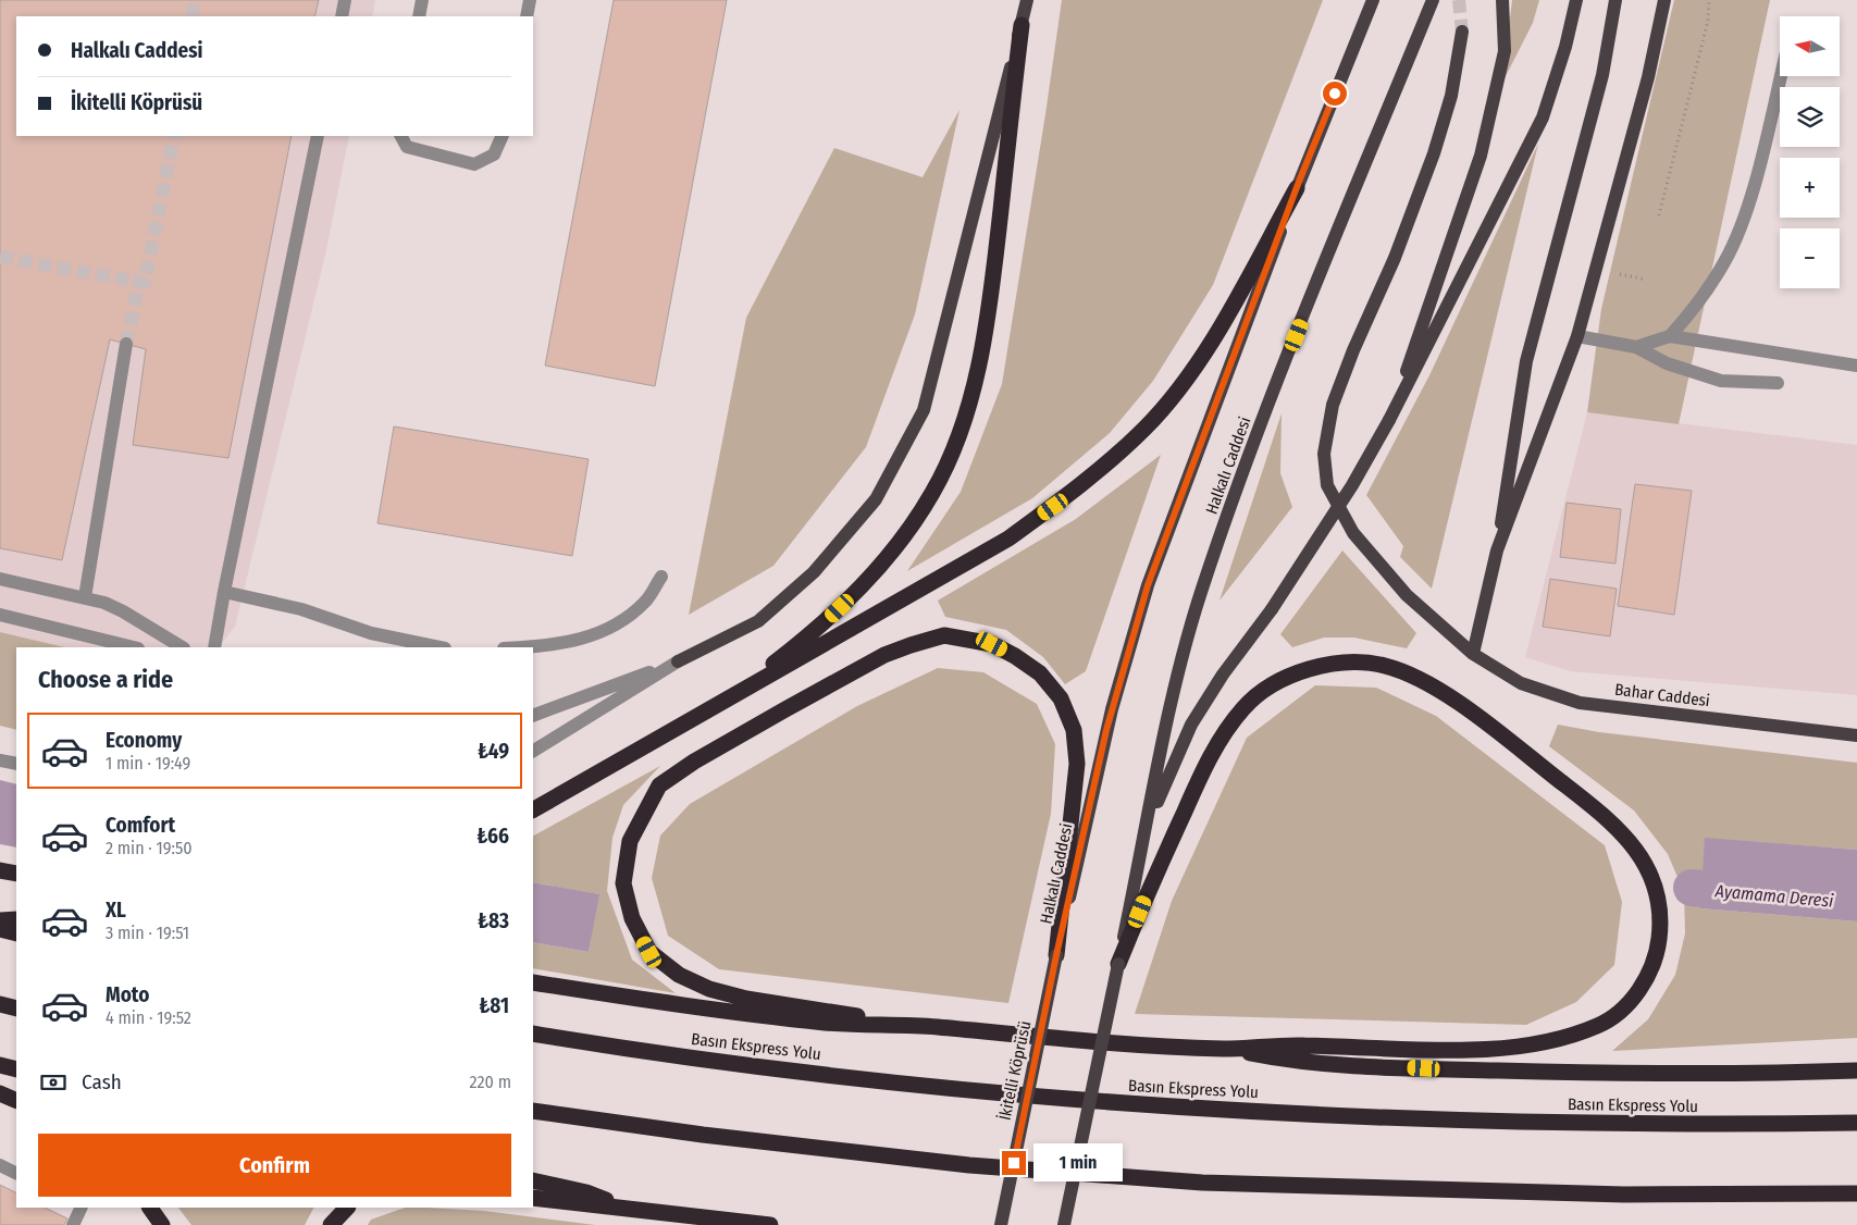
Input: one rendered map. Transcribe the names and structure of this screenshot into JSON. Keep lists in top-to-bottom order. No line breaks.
{"streets":{"highway":["Basın Ekspress Yolu"],"main road":["Halkalı Caddesi","Bahar Caddesi","İkitelli Köprüsü"]},"crossings":[["Halkalı Caddesi","İkitelli Köprüsü"]],"water":["Ayamama Deresi"],"north":"left","page":{"map_buttons":["+","−"],"banner":["Halkalı Caddesi","İkitelli Köprüsü"],"heading":"Choose a ride","list":[{"name":"Economy","note":"1 min · 19:49","value":"₺49"},{"name":"Comfort","note":"2 min · 19:50","value":"₺66"},{"name":"XL","note":"3 min · 19:51","value":"₺83"},{"name":"Moto","note":"4 min · 19:52","value":"₺81"}],"pay":["Cash","220 m"],"buttons":"Confirm","bubble":"1 min"}}
